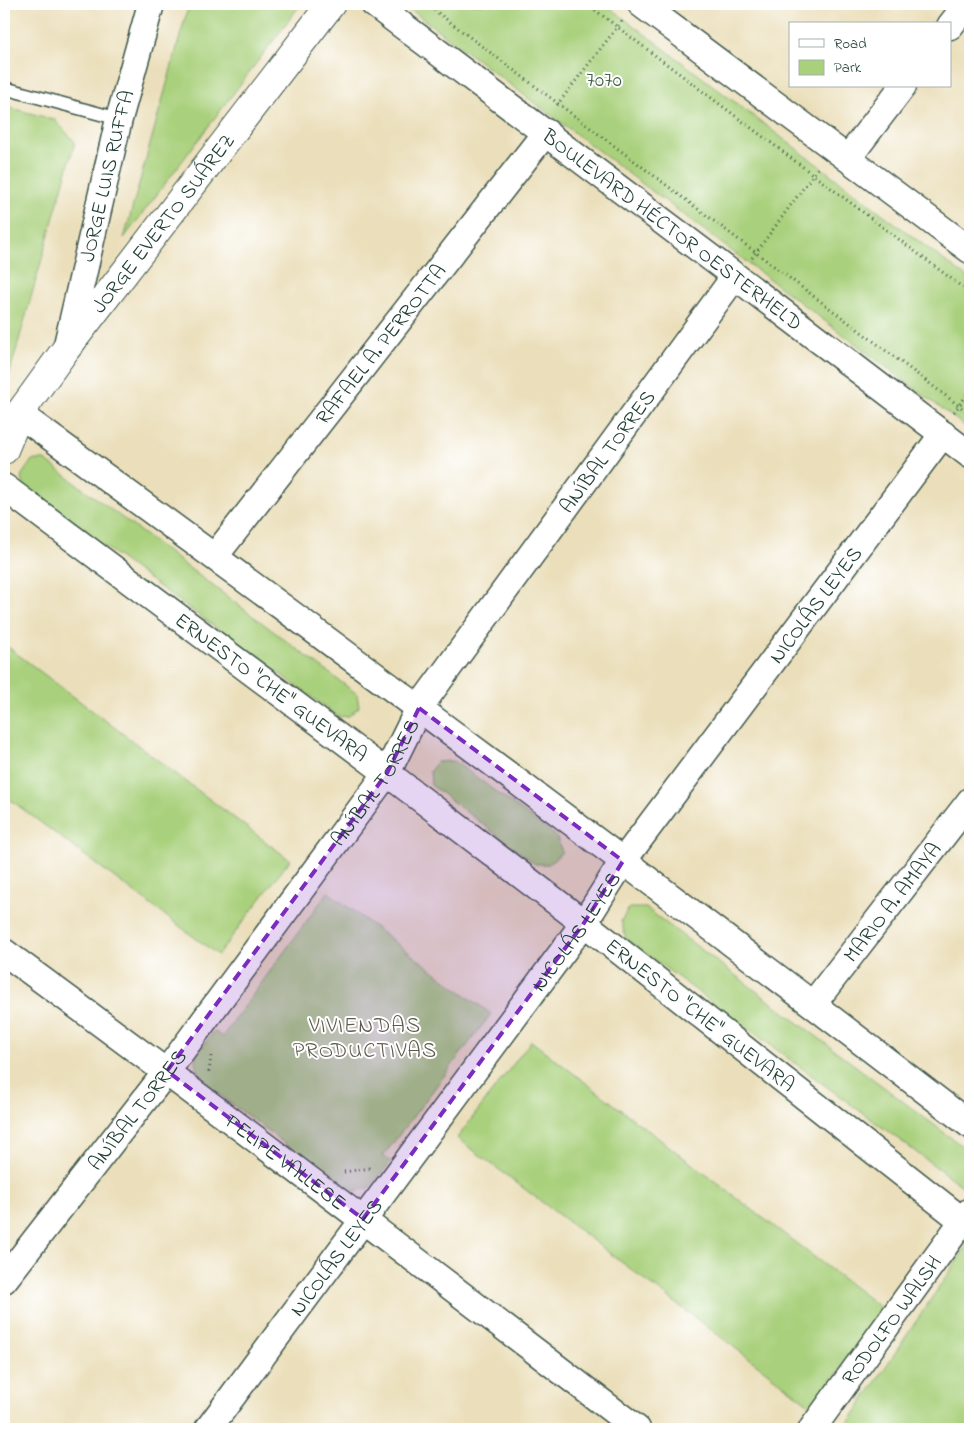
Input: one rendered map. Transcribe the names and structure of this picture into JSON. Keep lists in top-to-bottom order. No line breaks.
{"streets":{"street":["JORGE LUIS RUFFA","JORGE EVERTO SUÁREZ","BOULEVARD HÉCTOR OESTERHELD","RAFAEL A. PERROTTA","ANÍBAL TORRES","NICOLÁS LEYES","ERNESTO \"CHE\" GUEVARA","MARIO A. AMAYA","FELIPE VALLESE","RODOLFO WALSH"]},"crossings":[["JORGE LUIS RUFFA","JORGE EVERTO SUÁREZ"],["BOULEVARD HÉCTOR OESTERHELD","RAFAEL A. PERROTTA"],["BOULEVARD HÉCTOR OESTERHELD","ANÍBAL TORRES"],["BOULEVARD HÉCTOR OESTERHELD","NICOLÁS LEYES"],["ANÍBAL TORRES","ERNESTO \"CHE\" GUEVARA"],["ANÍBAL TORRES","FELIPE VALLESE"],["NICOLÁS LEYES","ERNESTO \"CHE\" GUEVARA"],["NICOLÁS LEYES","FELIPE VALLESE"],["ERNESTO \"CHE\" GUEVARA","RODOLFO WALSH"]],"districts":["VIVIENDAS PRODUCTIVAS"],"parks":["7070"],"legend":["Road","Park"]}
